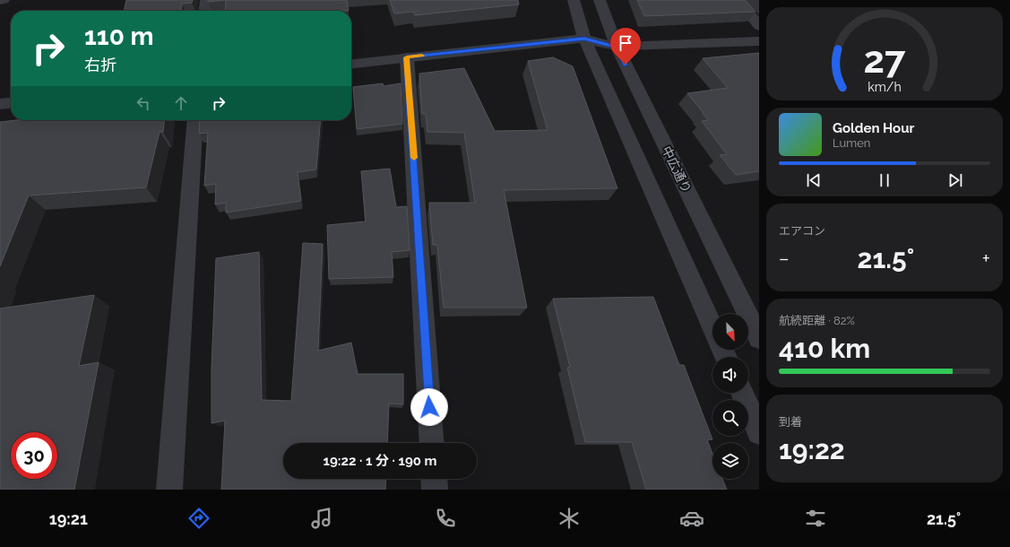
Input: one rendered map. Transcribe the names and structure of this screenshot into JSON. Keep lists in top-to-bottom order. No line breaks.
{"streets":{"street":["中広通り"]},"north":"bottom right","page":{"turn":["110 m","右折"],"song":["Golden Hour","Lumen"],"tile":["エアコン",["航続距離 · 82%","410 km"],["到着","19:22"]],"heat":["−","21.5°","+"],"limit":"30","trip":"19:22 · 1 分 · 190 m","tabs":["19:21","21.5°"],"gauge":["27","km/h"]}}
